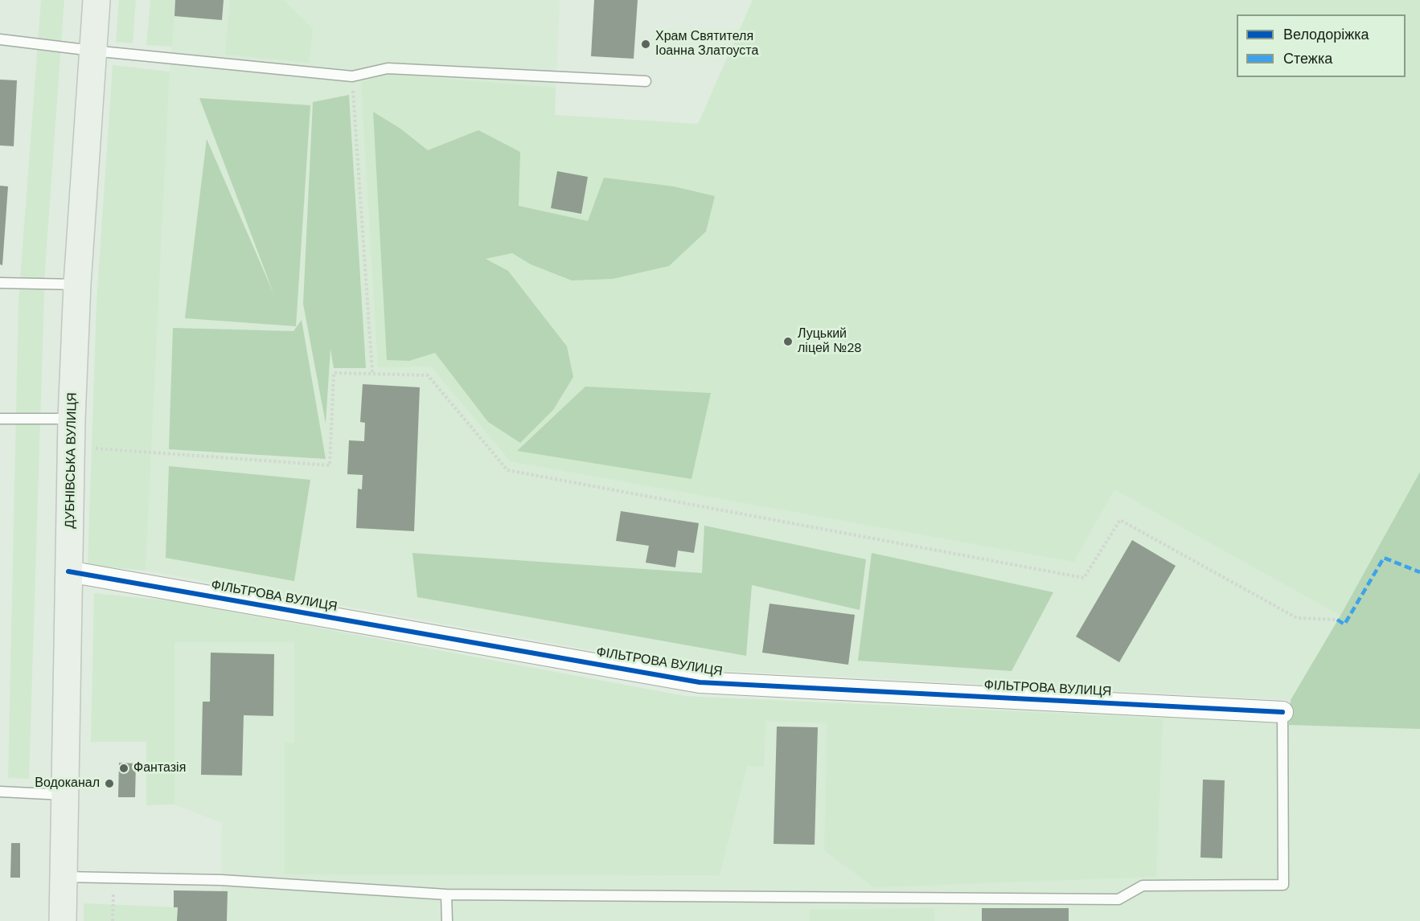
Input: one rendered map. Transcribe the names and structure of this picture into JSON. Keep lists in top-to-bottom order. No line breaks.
{"streets":{"main road":["ДУБНІВСЬКА ВУЛИЦЯ"],"street":["ФІЛЬТРОВА ВУЛИЦЯ"]},"crossings":[["ДУБНІВСЬКА ВУЛИЦЯ","ФІЛЬТРОВА ВУЛИЦЯ"]],"places":["Храм Святителя Іоанна Златоуста","Луцький ліцей №28","Фантазія","Водоканал"],"legend":["Велодоріжка","Стежка"]}
